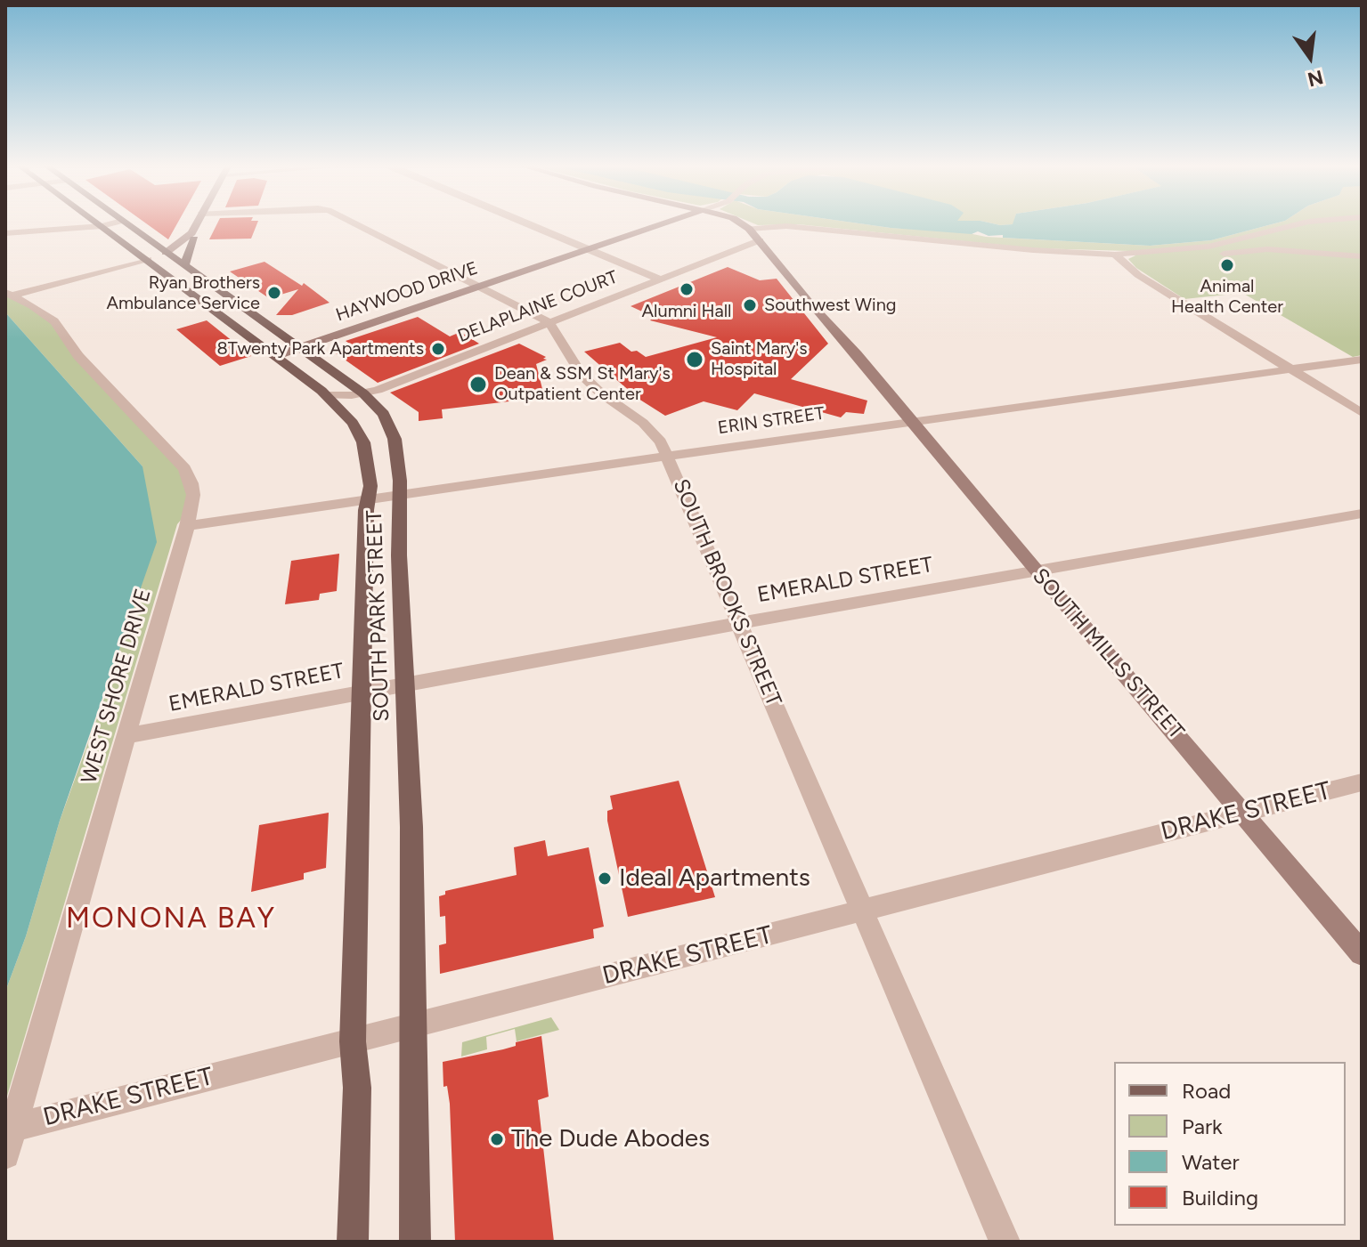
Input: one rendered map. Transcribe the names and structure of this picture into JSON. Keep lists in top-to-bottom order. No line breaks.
{"streets":{"main road":["SOUTH PARK STREET"],"street":["HAYWOOD DRIVE","DELAPLAINE COURT","ERIN STREET","EMERALD STREET","SOUTH BROOKS STREET","SOUTH MILLS STREET","WEST SHORE DRIVE","DRAKE STREET"]},"crossings":[["HAYWOOD DRIVE","SOUTH PARK STREET"],["DELAPLAINE COURT","SOUTH BROOKS STREET"],["DELAPLAINE COURT","SOUTH PARK STREET"],["DELAPLAINE COURT","SOUTH MILLS STREET"],["ERIN STREET","SOUTH BROOKS STREET"],["ERIN STREET","SOUTH PARK STREET"],["ERIN STREET","SOUTH MILLS STREET"],["ERIN STREET","WEST SHORE DRIVE"],["EMERALD STREET","SOUTH BROOKS STREET"],["EMERALD STREET","SOUTH PARK STREET"],["EMERALD STREET","SOUTH MILLS STREET"],["EMERALD STREET","WEST SHORE DRIVE"],["SOUTH BROOKS STREET","DRAKE STREET"],["SOUTH PARK STREET","DRAKE STREET"],["SOUTH MILLS STREET","DRAKE STREET"],["WEST SHORE DRIVE","DRAKE STREET"]],"districts":["MONONA BAY"],"places":["Animal Health Center","Alumni Hall","Ryan Brothers Ambulance Service","Southwest Wing","8Twenty Park Apartments","Saint Mary's Hospital","Dean & SSM St Mary's Outpatient Center","Ideal Apartments","The Dude Abodes"],"legend":["Road","Park","Water","Building"],"north":"bottom"}
